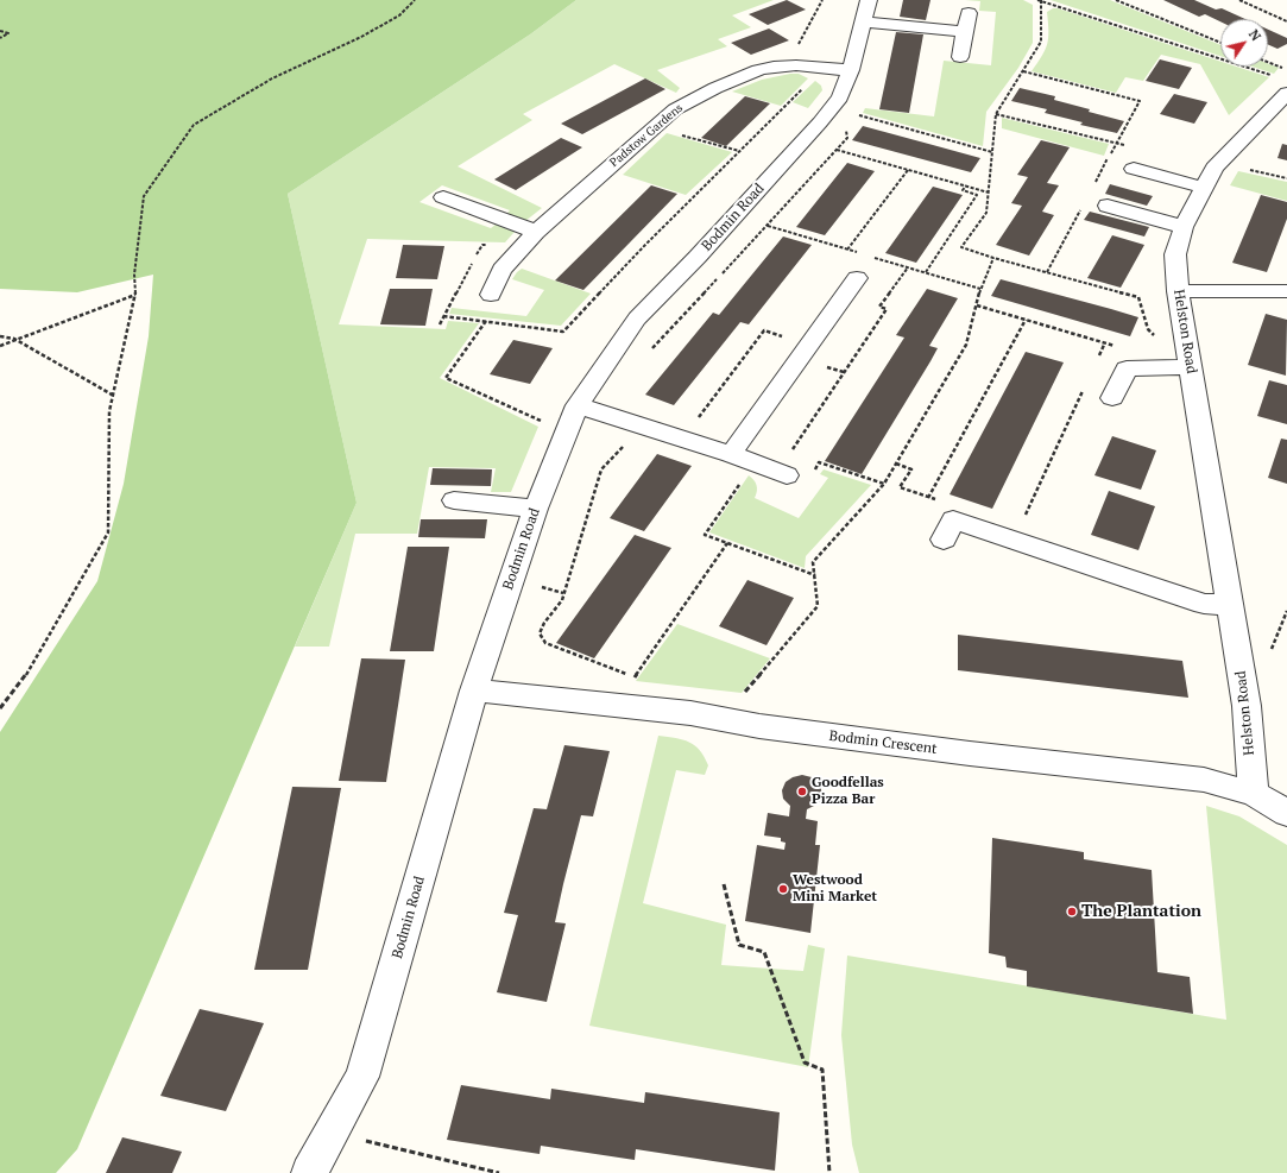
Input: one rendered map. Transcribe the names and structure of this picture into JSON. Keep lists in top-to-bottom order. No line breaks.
{"streets":{"street":["Padstow Gardens","Bodmin Road","Helston Road","Bodmin Crescent"]},"crossings":[["Padstow Gardens","Bodmin Road"],["Bodmin Road","Bodmin Crescent"],["Helston Road","Bodmin Crescent"]],"places":["Goodfellas Pizza Bar","Westwood Mini Market","The Plantation"],"north":"top right"}
